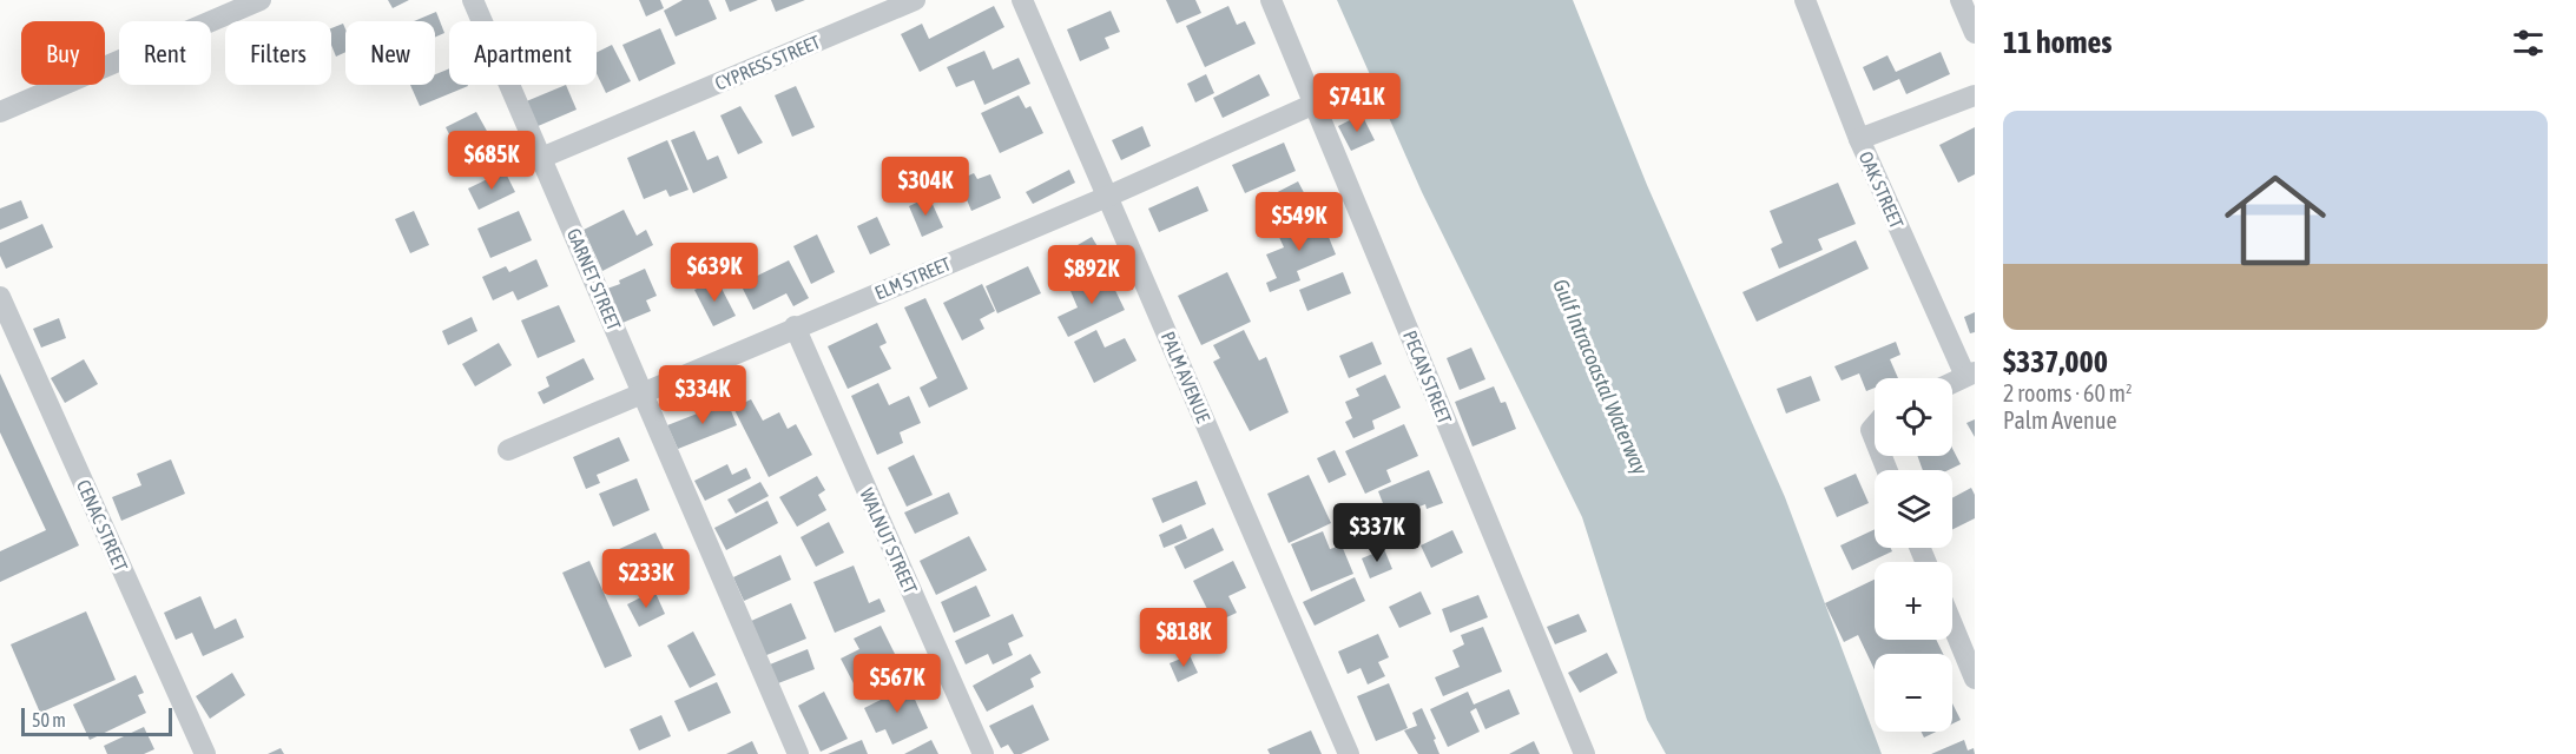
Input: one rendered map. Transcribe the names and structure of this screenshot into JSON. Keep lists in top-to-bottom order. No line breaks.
{"streets":{"street":["CYPRESS STREET","OAK STREET","ELM STREET","GARNET STREET","PALM AVENUE","PECAN STREET","CENAC STREET","WALNUT STREET"]},"crossings":[["CYPRESS STREET","GARNET STREET"],["ELM STREET","GARNET STREET"],["ELM STREET","PALM AVENUE"],["ELM STREET","PECAN STREET"],["ELM STREET","WALNUT STREET"]],"water":["Gulf Intracoastal Waterway"],"scale_bar":"50 m","page":{"heading":"11 homes","chip":["Buy","Rent","Filters","New","Apartment"],"price":["$741K","$685K","$304K","$549K","$639K","$892K","$334K","$337K","$233K","$818K","$567K"],"list":[{"name":"$337,000","note":"2 rooms · 60 m² · Palm Avenue"}],"map_buttons":["+","−"],"scale":"50 m"}}
